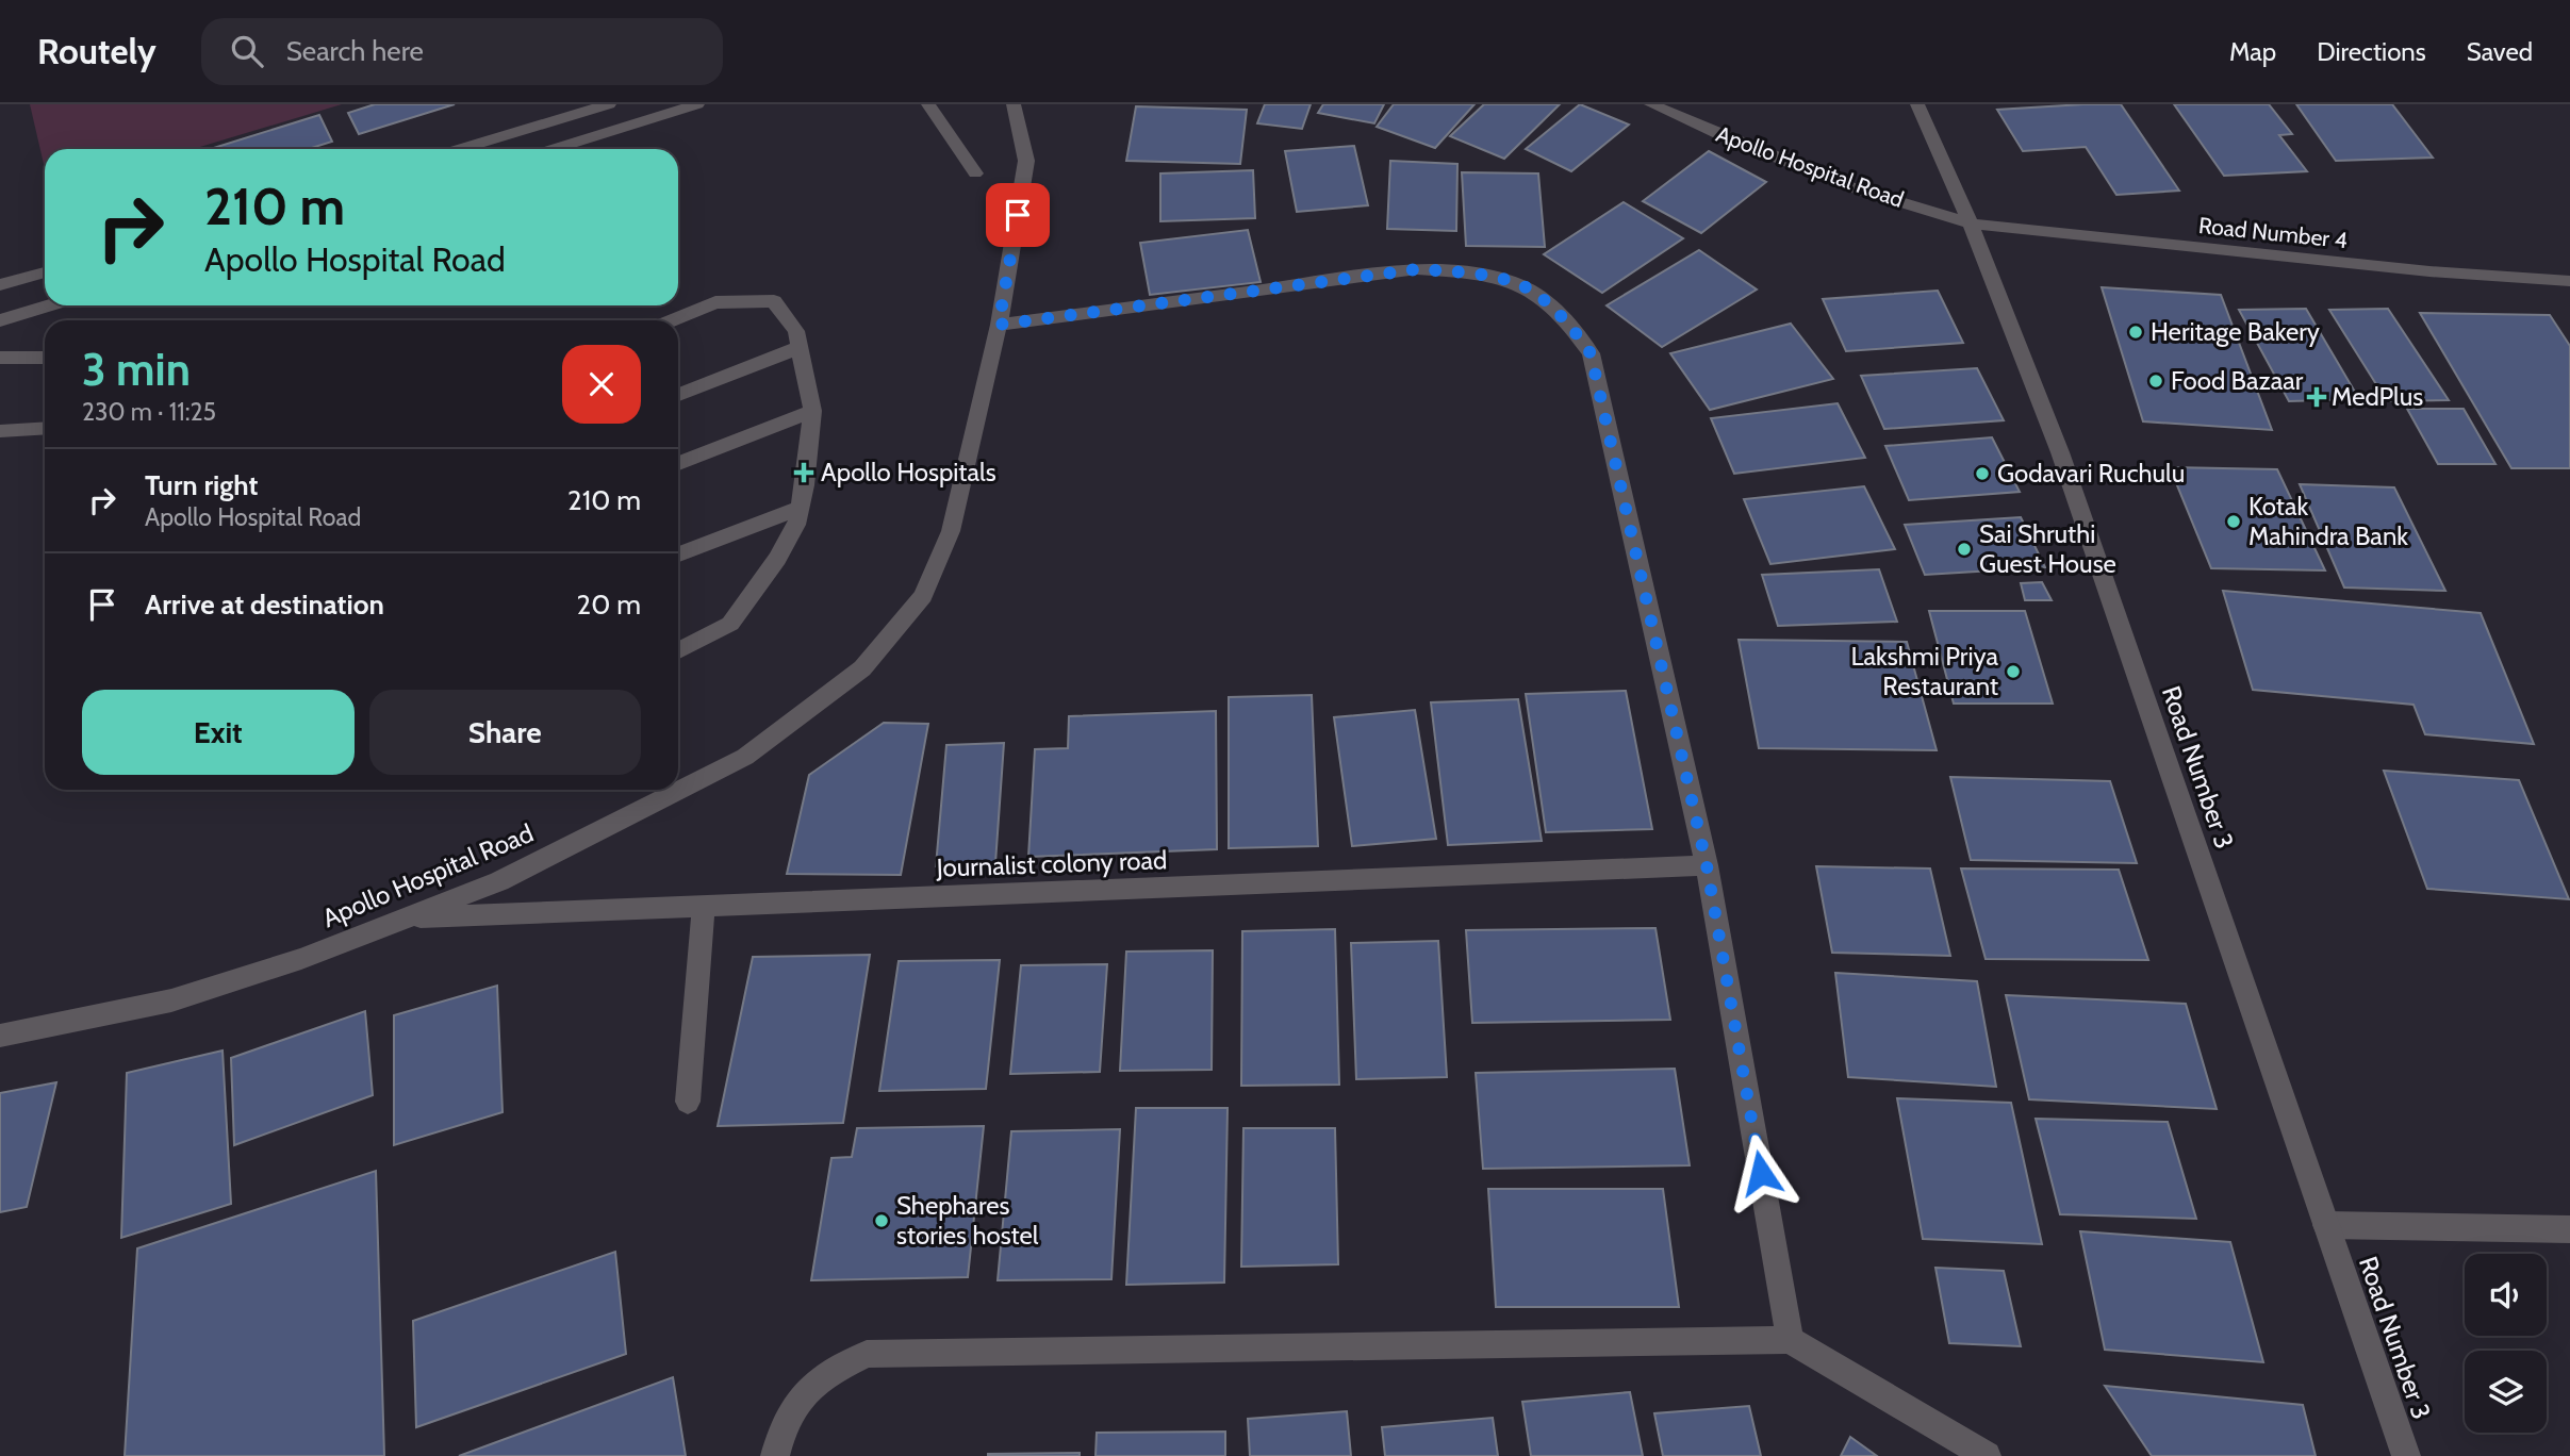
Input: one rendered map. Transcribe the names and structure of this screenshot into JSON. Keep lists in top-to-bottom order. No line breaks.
{"streets":{"street":["Apollo Hospital Road","Road Number 4","Road Number 3","Journalist colony road"]},"crossings":[["Apollo Hospital Road","Road Number 4"],["Apollo Hospital Road","Road Number 3"],["Apollo Hospital Road","Journalist colony road"],["Road Number 4","Road Number 3"]],"places":{"other":["Heritage Bakery","Food Bazaar","Godavari Ruchulu","Kotak Mahindra Bank","Sai Shruthi Guest House","Lakshmi Priya Restaurant","Shephares stories hostel"],"health":["MedPlus","Apollo Hospitals"]},"page":{"header":"Routely","search":"Search here","nav":["Map","Directions","Saved"],"turn":["210 m","Apollo Hospital Road"],"heading":["3 min","230 m · 11:25"],"list":[{"name":"Turn right","note":"Apollo Hospital Road","value":"210 m"},{"name":"Arrive at destination","value":"20 m"}],"buttons":["Exit","Share"]}}
